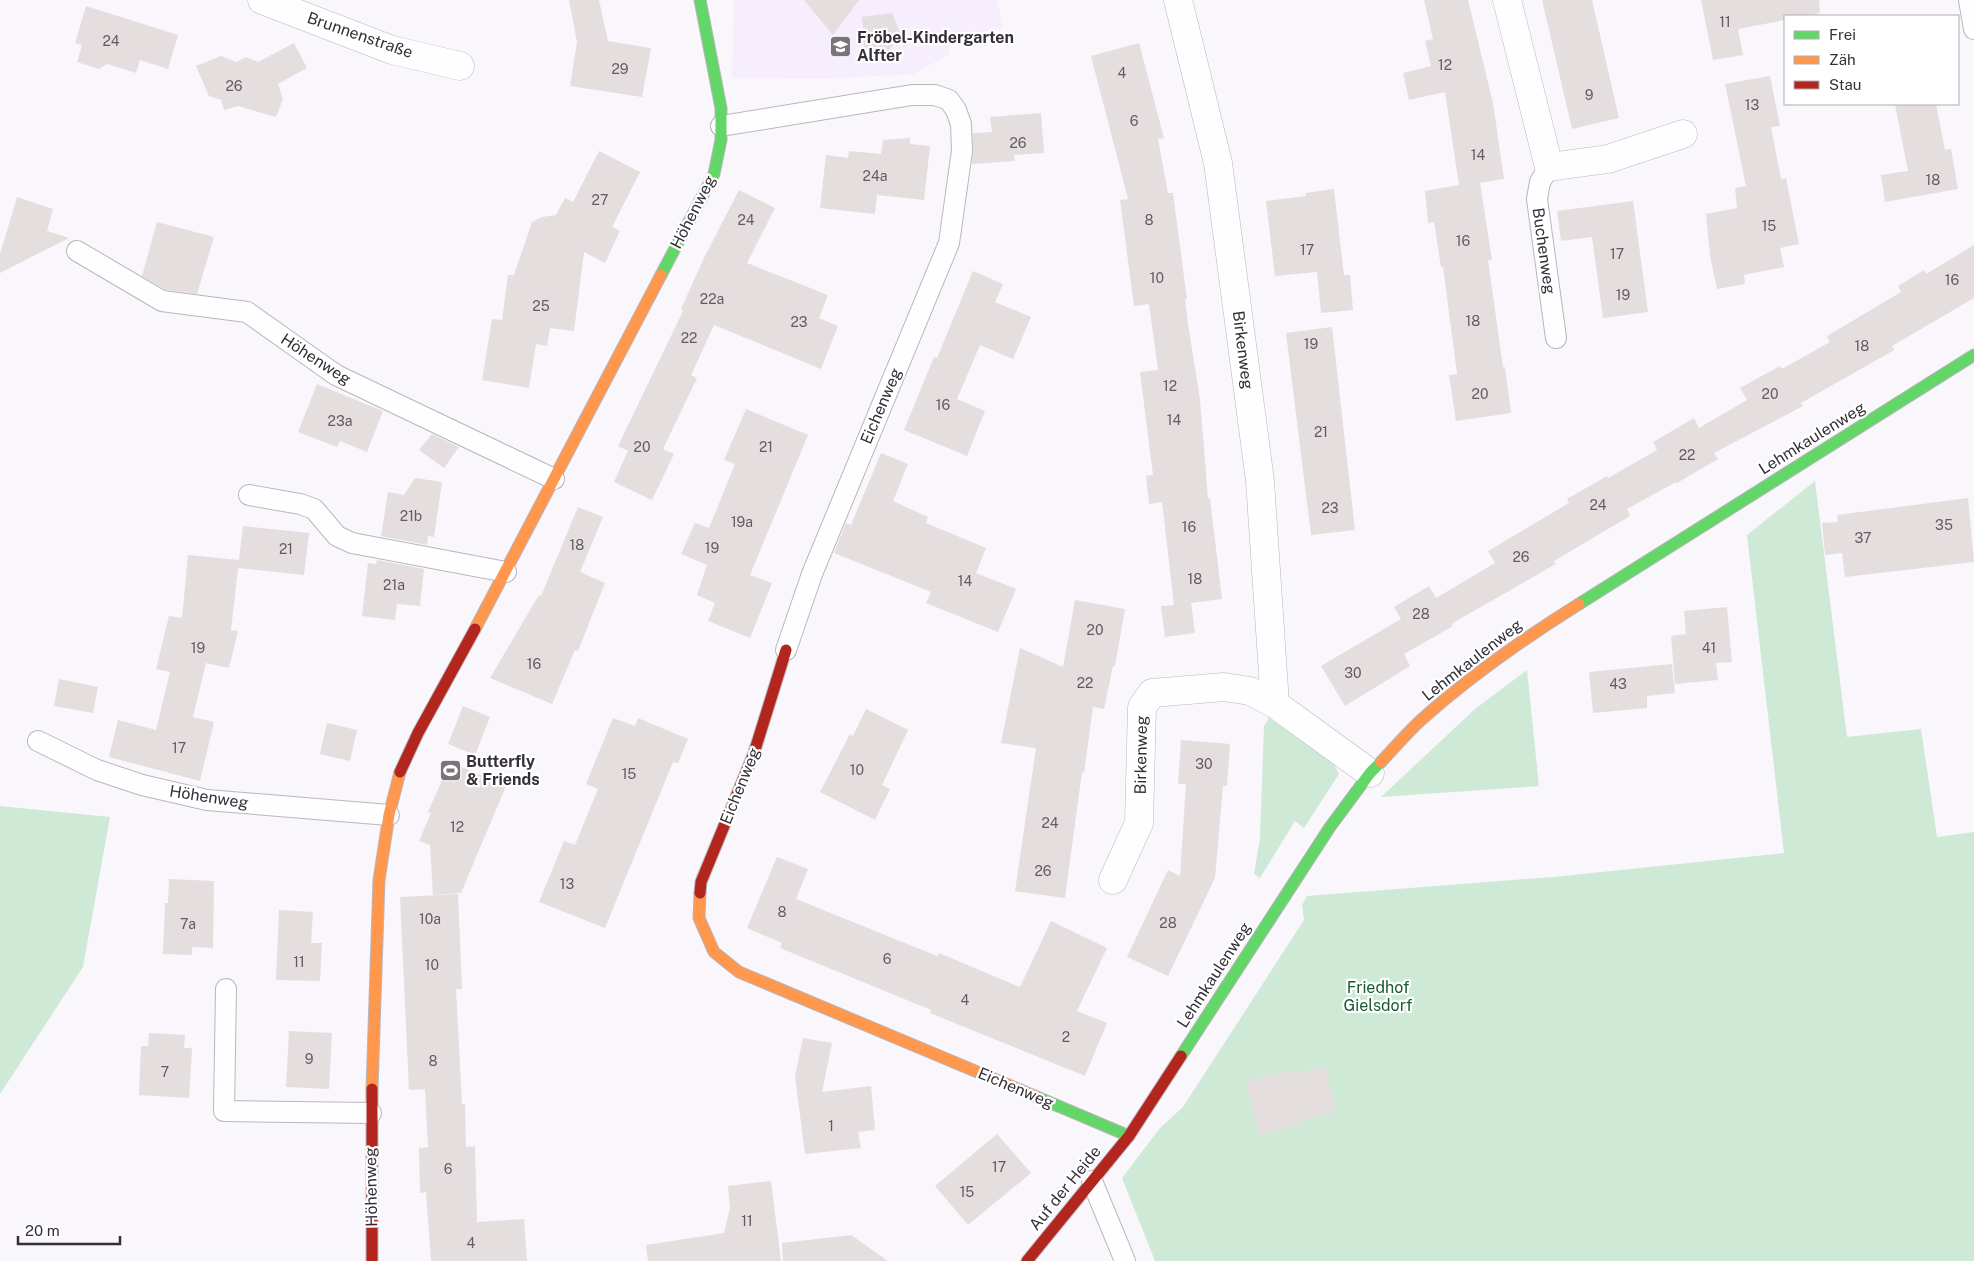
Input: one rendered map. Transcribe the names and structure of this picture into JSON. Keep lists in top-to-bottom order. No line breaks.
{"streets":{"street":["Brunnenstraße","Höhenweg","Birkenweg","Eichenweg","Lehmkaulenweg","Auf der Heide"],"lane":["Buchenweg"]},"crossings":[["Höhenweg","Eichenweg"],["Birkenweg","Lehmkaulenweg"],["Eichenweg","Lehmkaulenweg"],["Eichenweg","Auf der Heide"],["Lehmkaulenweg","Auf der Heide"]],"parks":["Friedhof Gielsdorf"],"places":{"school or university":["Fröbel-Kindergarten Alfter"],"sports":["Butterfly & Friends"]},"house_numbers":["11","24","12","29","4","26","9","13","6","26","14","24a","18","27","24","8","15","16","17","17","10","16","19","22a","25","18","23","22","19","18","12","20","20","16","14","23a","21","20","21","22","24","23","21b","19a","35","16","37","18","19","21","26","18","14","21a","28","20","19","41","16","30","22","43","17","30","10","15","24","12","26","13","8","10a","28","7a","6","11","10","4","2","9","8","7","1","17","6","15","11","4"],"legend":["Frei","Zäh","Stau"],"scale_bar":"20 m"}
